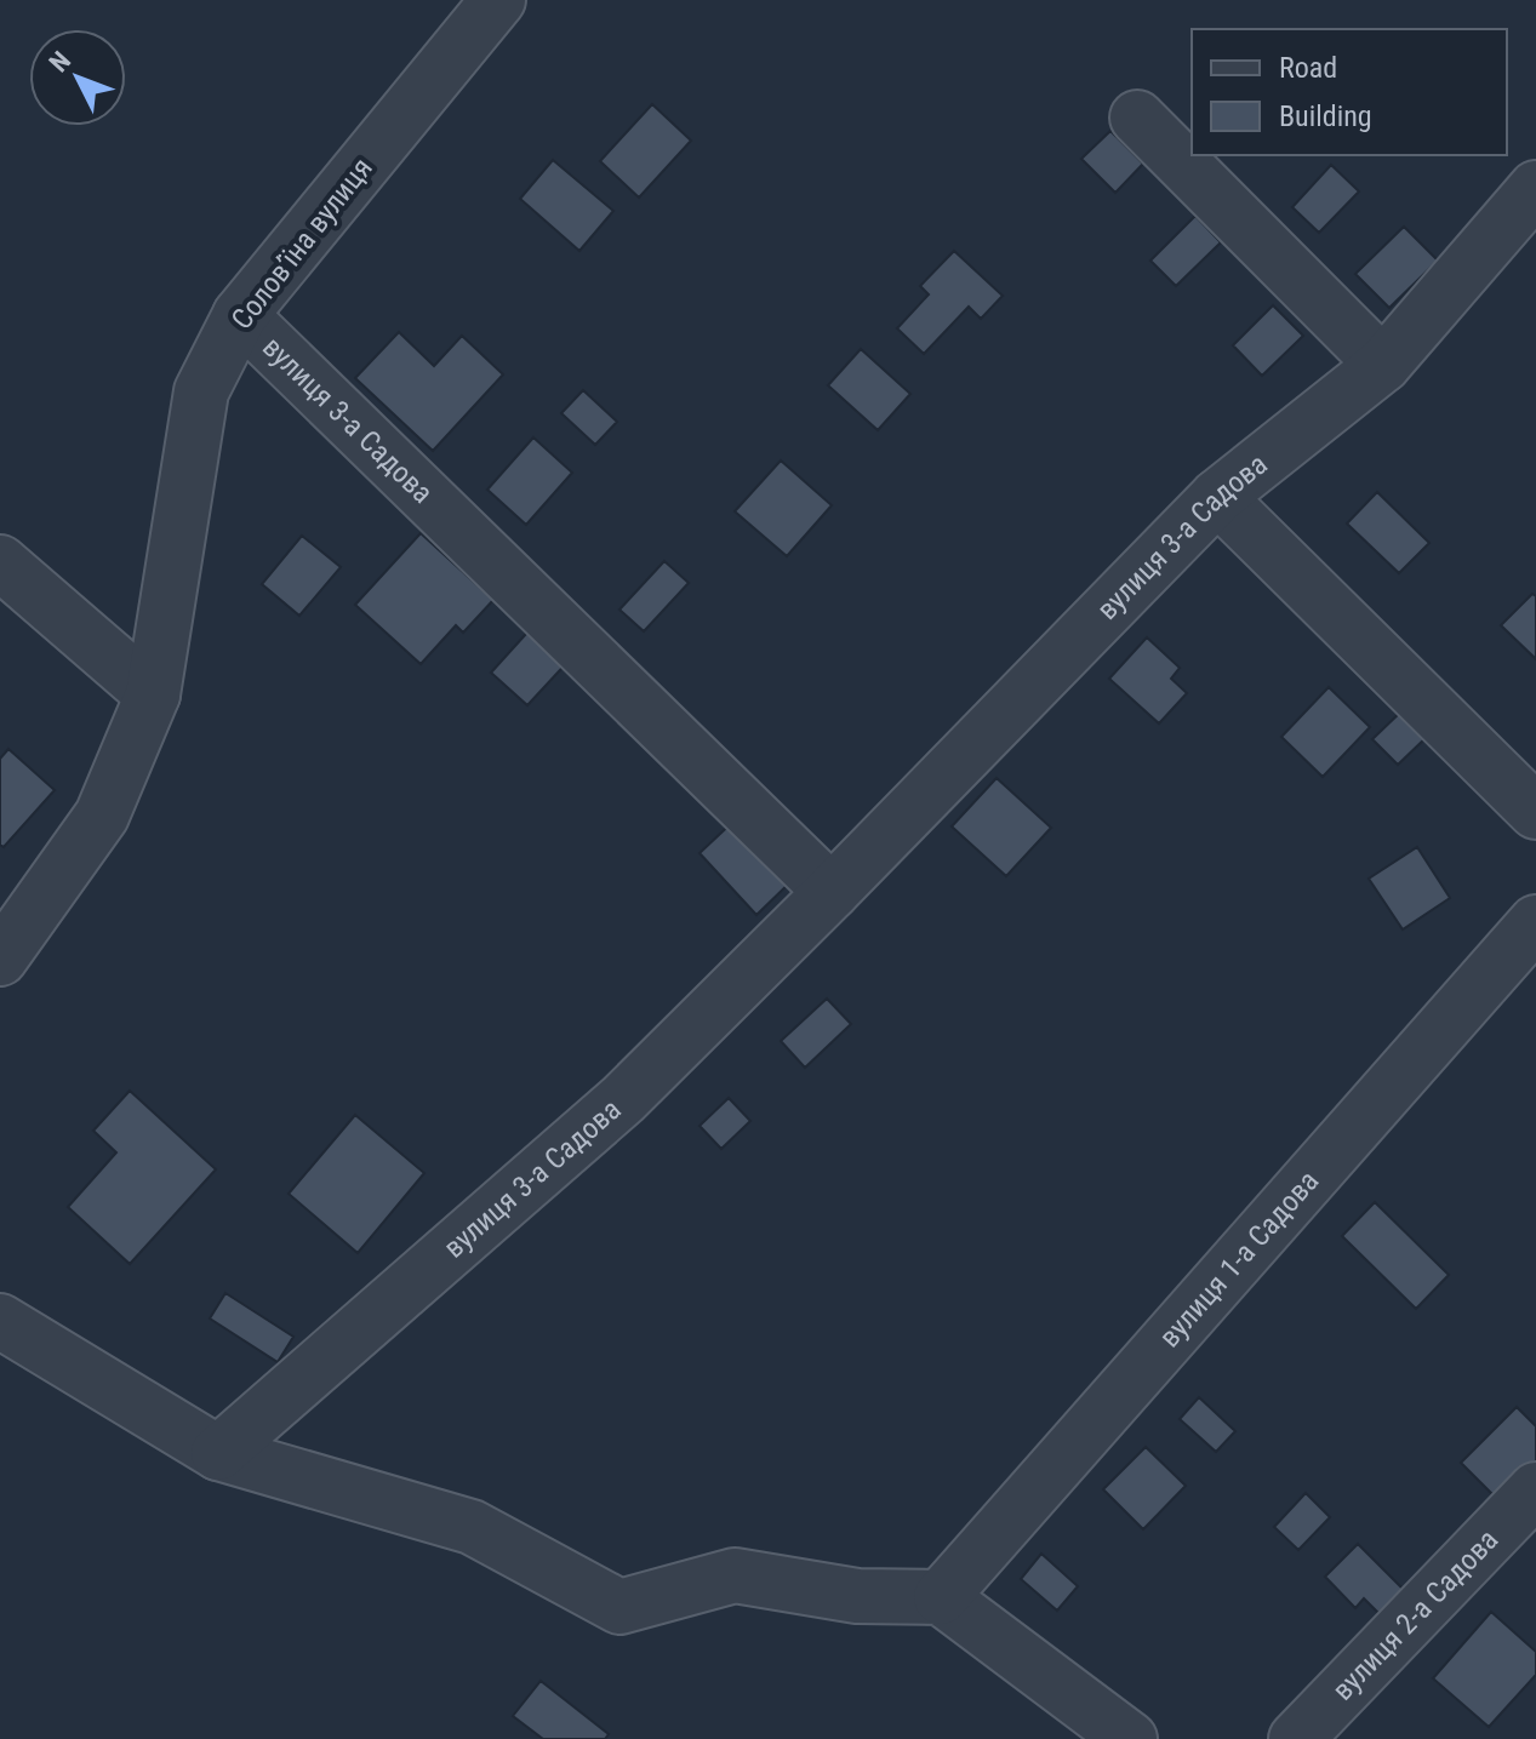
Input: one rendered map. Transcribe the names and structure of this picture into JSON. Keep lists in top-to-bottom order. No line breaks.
{"streets":{"street":["Соловʼїна вулиця","вулиця 3-а Садова","вулиця 1-а Садова","вулиця 2-а Садова"]},"crossings":[["Соловʼїна вулиця","вулиця 3-а Садова"]],"legend":["Road","Building"],"north":"top left"}
